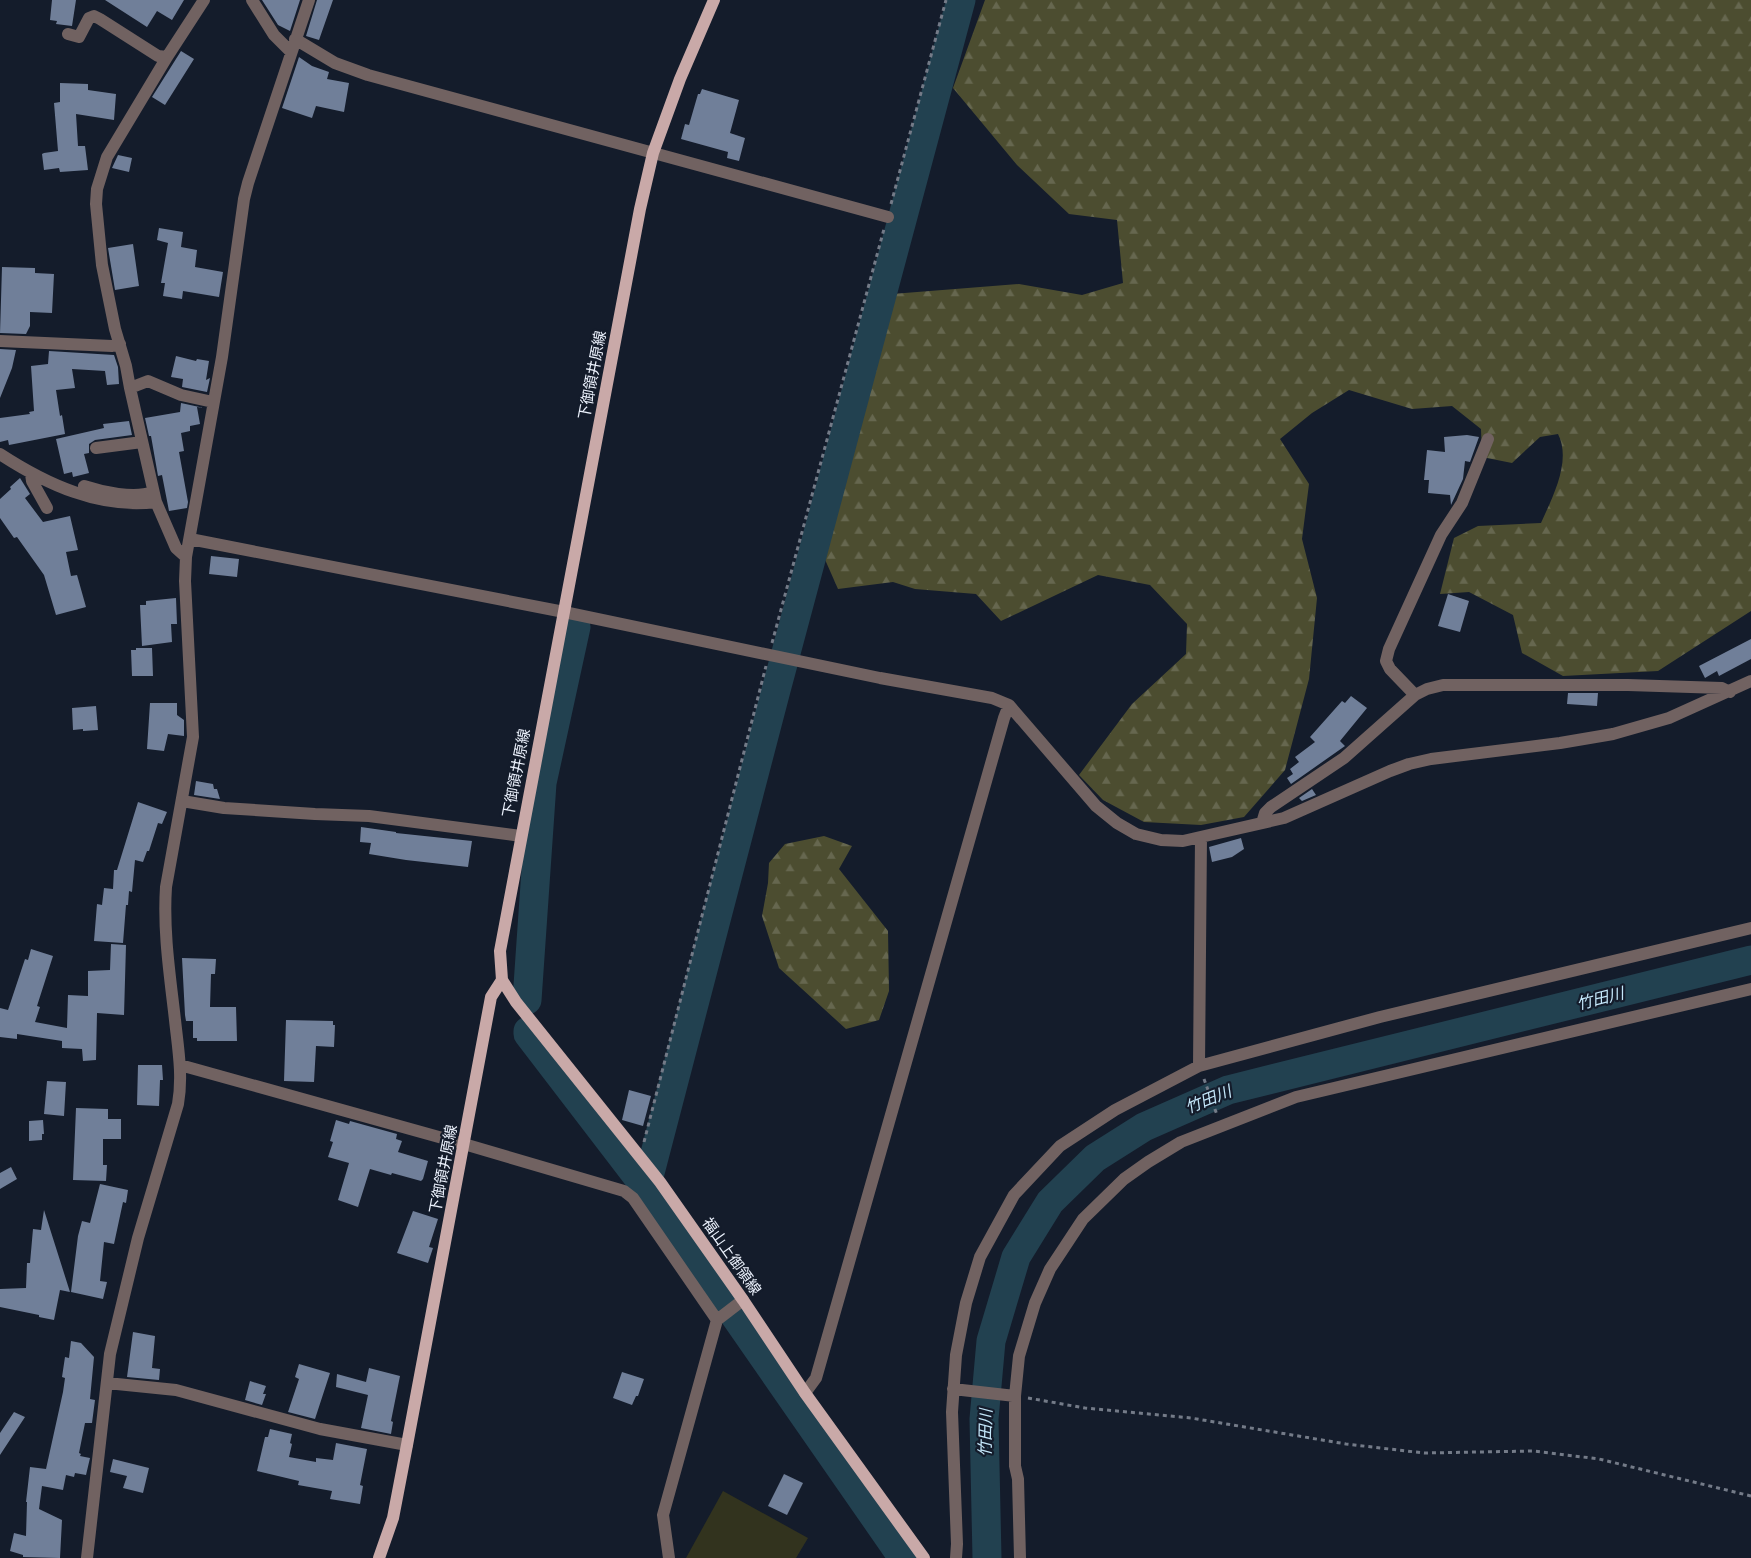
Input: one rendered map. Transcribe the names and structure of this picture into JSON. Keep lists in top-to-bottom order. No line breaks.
{"streets":{"main road":["下御領井原線","福山上御領線"]},"crossings":[["下御領井原線","福山上御領線"]],"water":["竹田川"]}
